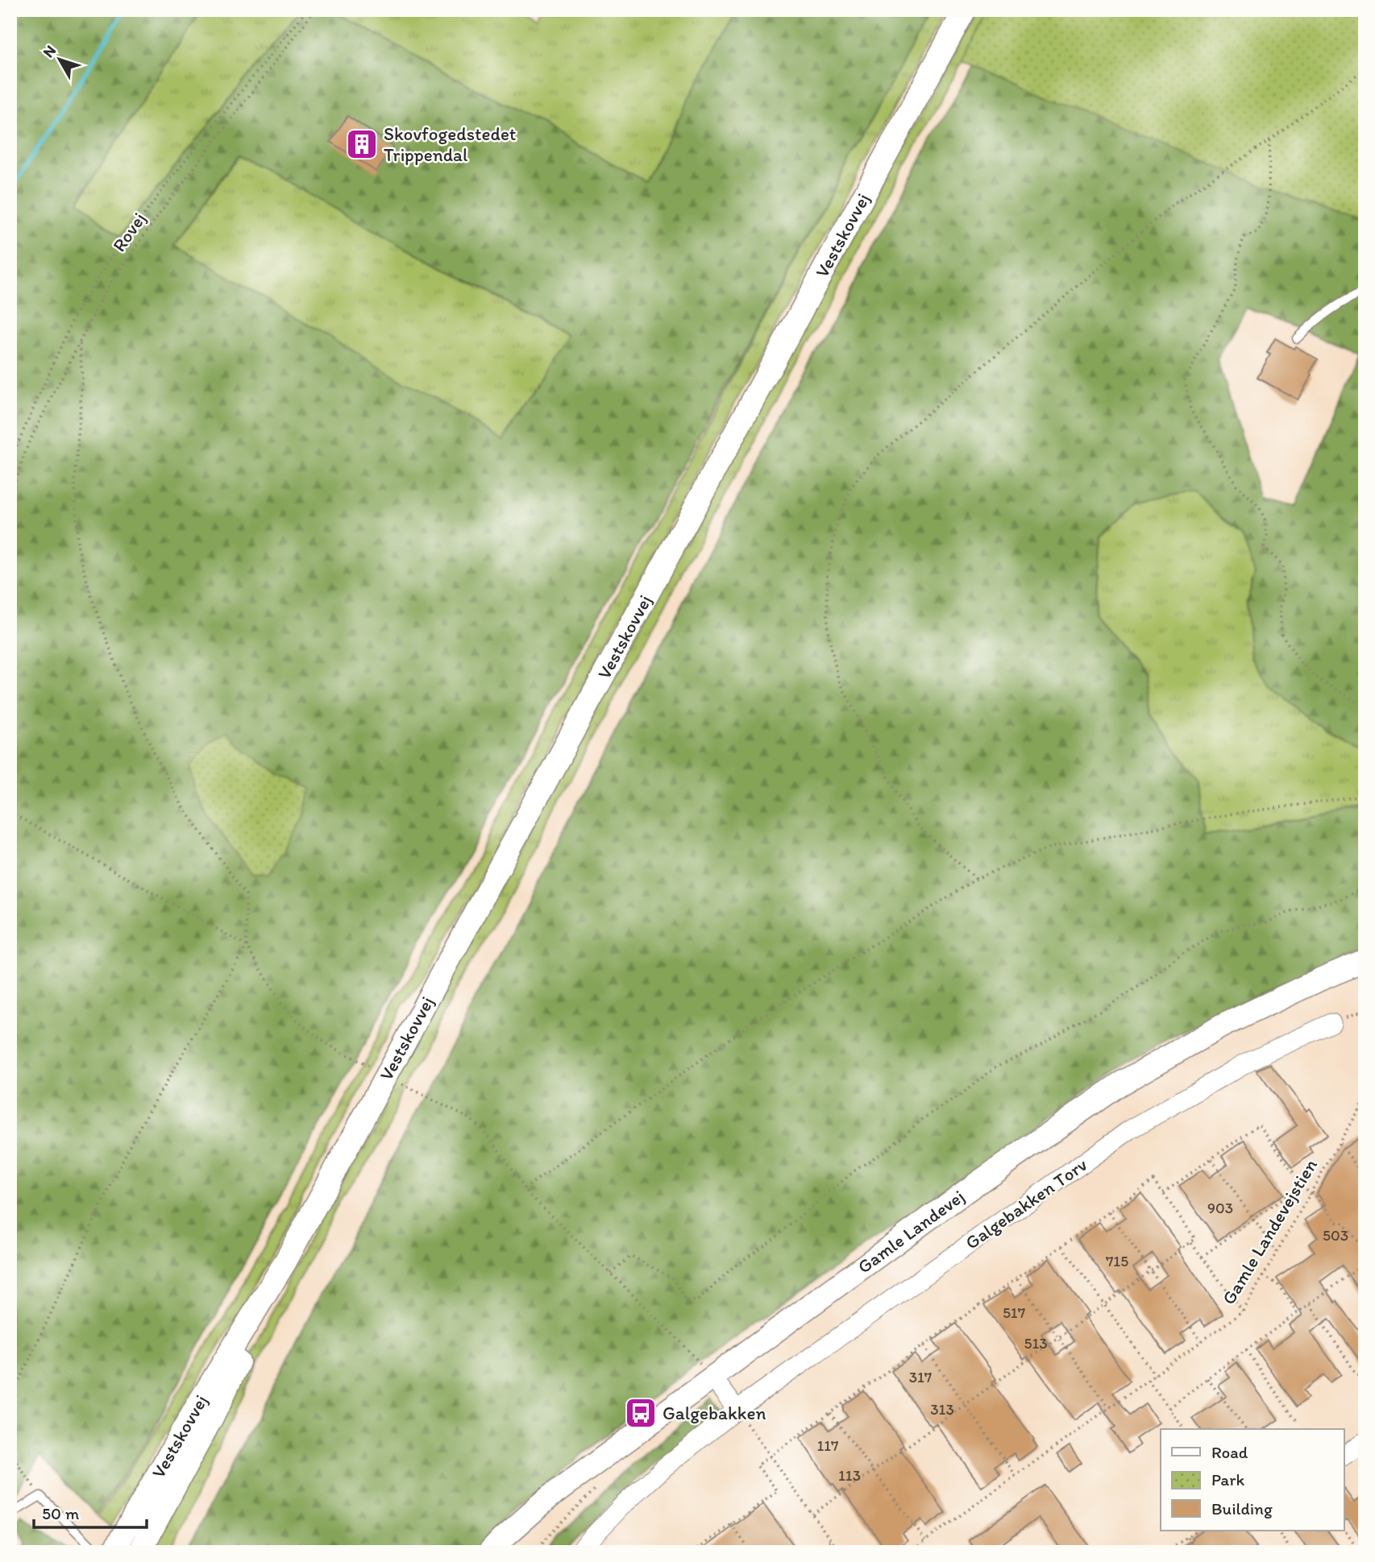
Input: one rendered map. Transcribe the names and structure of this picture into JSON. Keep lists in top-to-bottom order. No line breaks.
{"streets":{"street":["Vestskovvej","Galgebakken Torv","Gamle Landevej"],"path":["Rovej","Gamle Landevejstien"]},"places":{"building":["Skovfogedstedet Trippendal"],"bus stop":["Galgebakken"]},"house_numbers":["903","503","715","517","513","317","313","117","113"],"legend":["Road","Park","Building"],"scale_bar":"50 m","north":"top left"}
